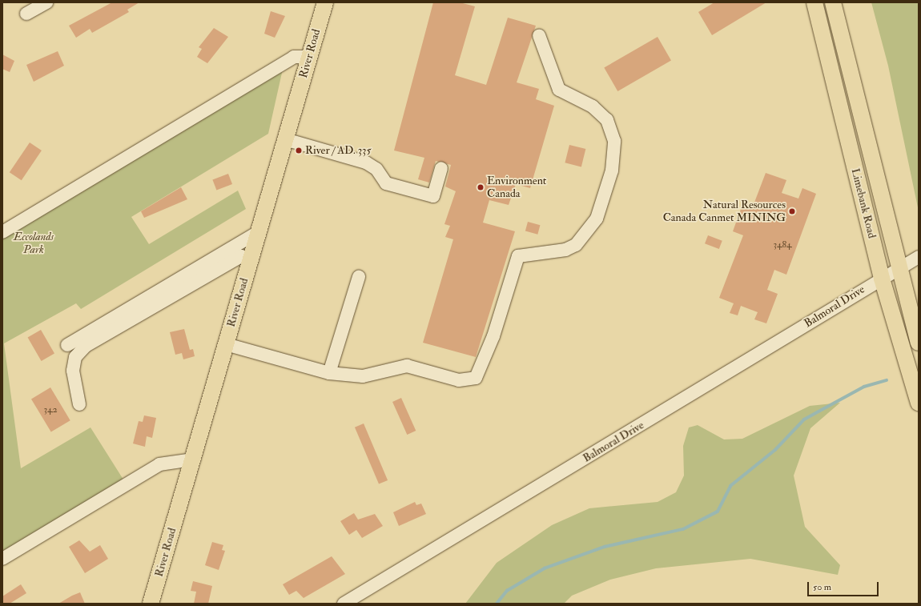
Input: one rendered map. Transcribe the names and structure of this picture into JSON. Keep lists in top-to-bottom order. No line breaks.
{"streets":{"main road":["River Road","Limebank Road"],"street":["Balmoral Drive"]},"crossings":[["Limebank Road","Balmoral Drive"]],"parks":["Eccolands Park"],"places":["River / AD. 335","Environment Canada","Natural Resources Canada Canmet MINING"],"house_numbers":["3484","342"],"scale_bar":"50 m"}
